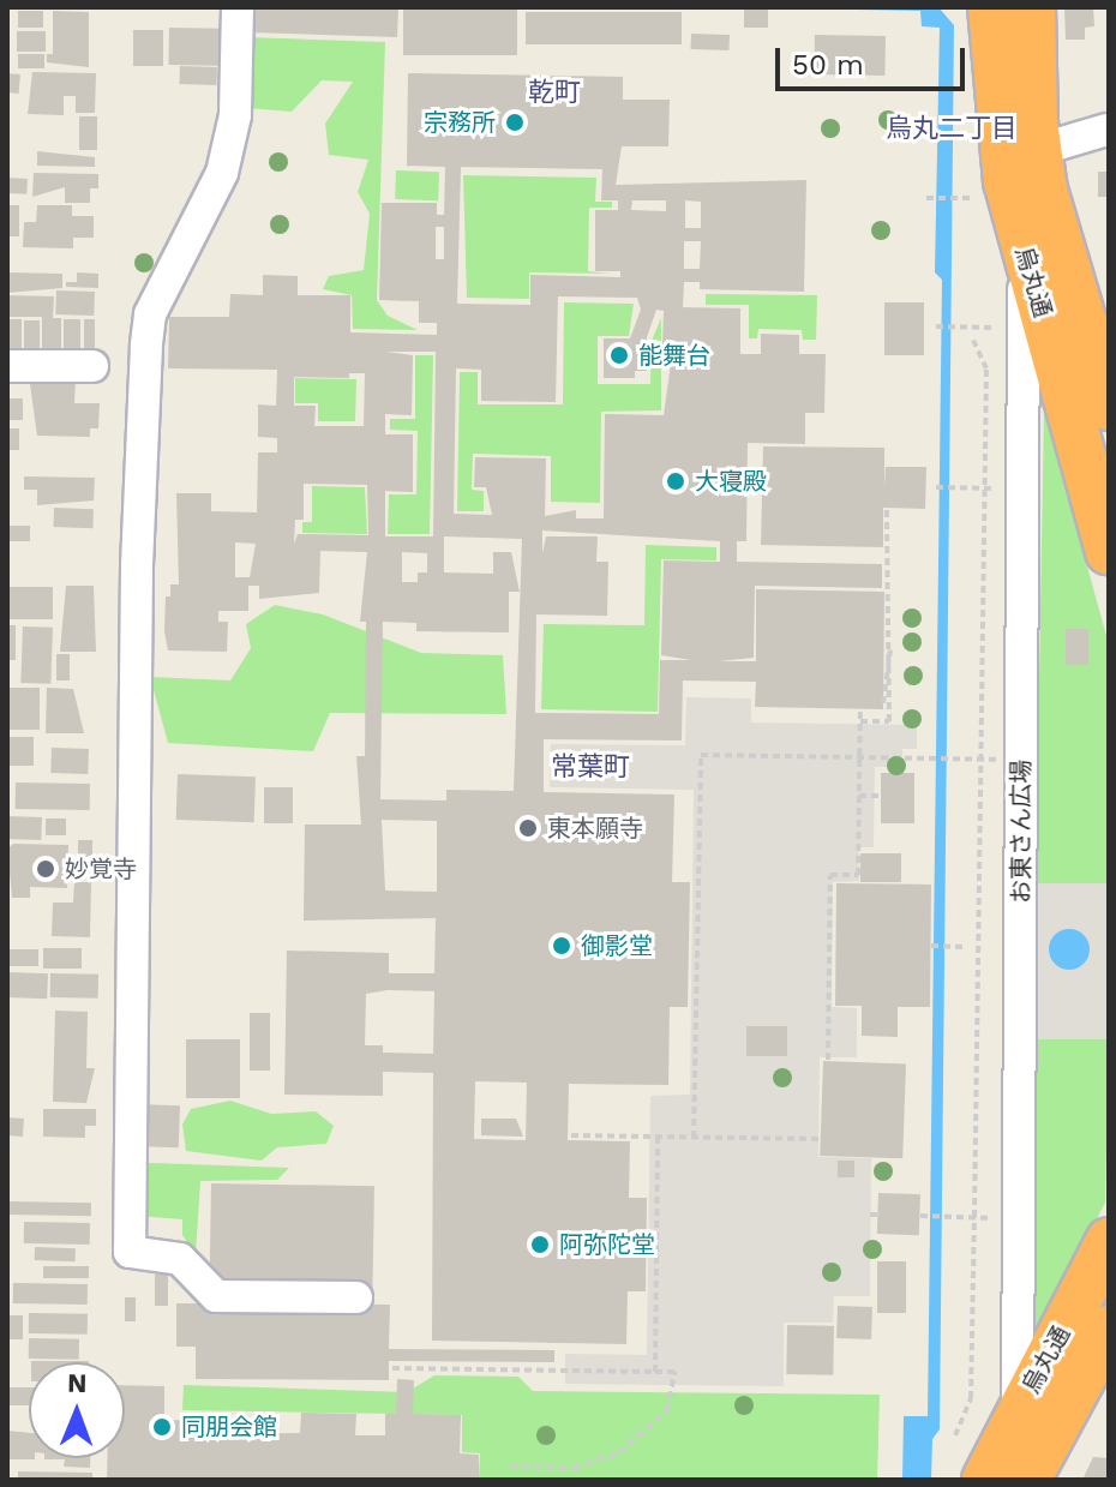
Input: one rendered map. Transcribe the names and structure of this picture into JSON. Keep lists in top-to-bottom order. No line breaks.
{"streets":{"highway":["烏丸通"],"street":["お東さん広場"]},"crossings":[["烏丸通","お東さん広場"]],"districts":["乾町","烏丸二丁目","常葉町"],"places":["宗務所","能舞台","大寝殿","東本願寺","妙覚寺","御影堂","阿弥陀堂","同朋会館"],"scale_bar":"50 m","north":"top"}
